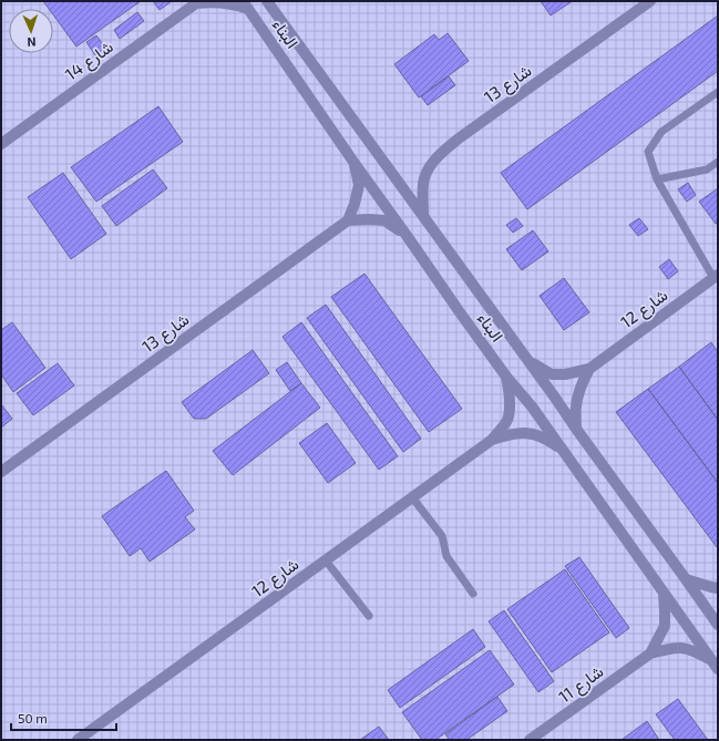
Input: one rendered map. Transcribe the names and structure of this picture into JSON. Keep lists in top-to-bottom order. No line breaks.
{"streets":{"street":["البناء","شارع 14","شارع 13","شارع 12","شارع 11"]},"crossings":[["البناء","شارع 14"],["البناء","شارع 13"],["البناء","شارع 12"],["البناء","شارع 11"]],"scale_bar":"50 m","north":"bottom"}
